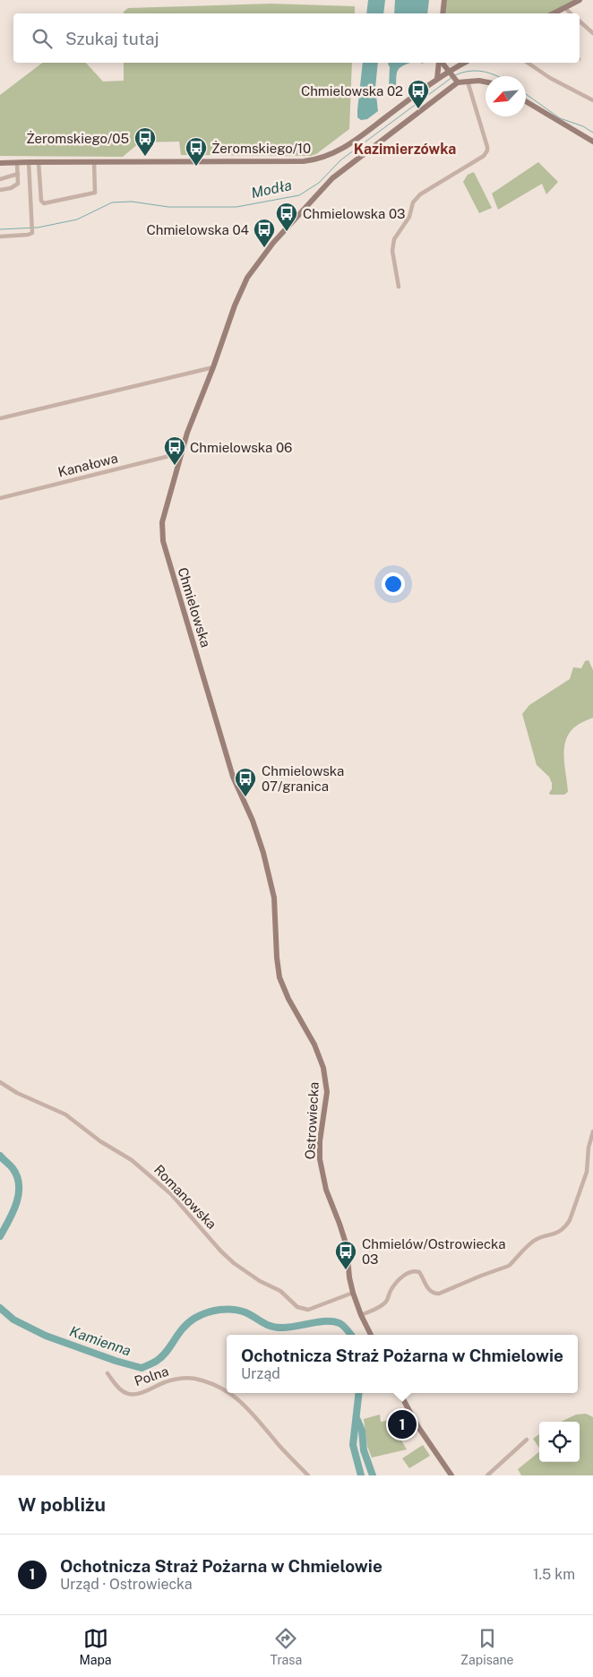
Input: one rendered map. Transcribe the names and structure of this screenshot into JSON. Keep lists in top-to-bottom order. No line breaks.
{"streets":{"street":["Kanałowa","Chmielowska","Ostrowiecka","Romanowska","Polna"]},"crossings":[["Kanałowa","Chmielowska"],["Chmielowska","Ostrowiecka"],["Ostrowiecka","Romanowska"]],"districts":["Kazimierzówka"],"water":["Modła","Kamienna"],"places":{"bus stop":["Chmielowska 02","Żeromskiego/05","Żeromskiego/10","Chmielowska 03","Chmielowska 04","Chmielowska 06","Chmielowska 07/granica","Chmielów/Ostrowiecka 03"]},"north":"bottom left","page":{"search":"Szukaj tutaj","popup":["Ochotnicza Straż Pożarna w Chmielowie","Urząd"],"pins":"1","heading":"W pobliżu","list":[{"mark":"1","name":"Ochotnicza Straż Pożarna w Chmielowie","note":"Urząd · Ostrowiecka","value":"1.5 km"}],"nav":["Mapa","Trasa","Zapisane"]}}
